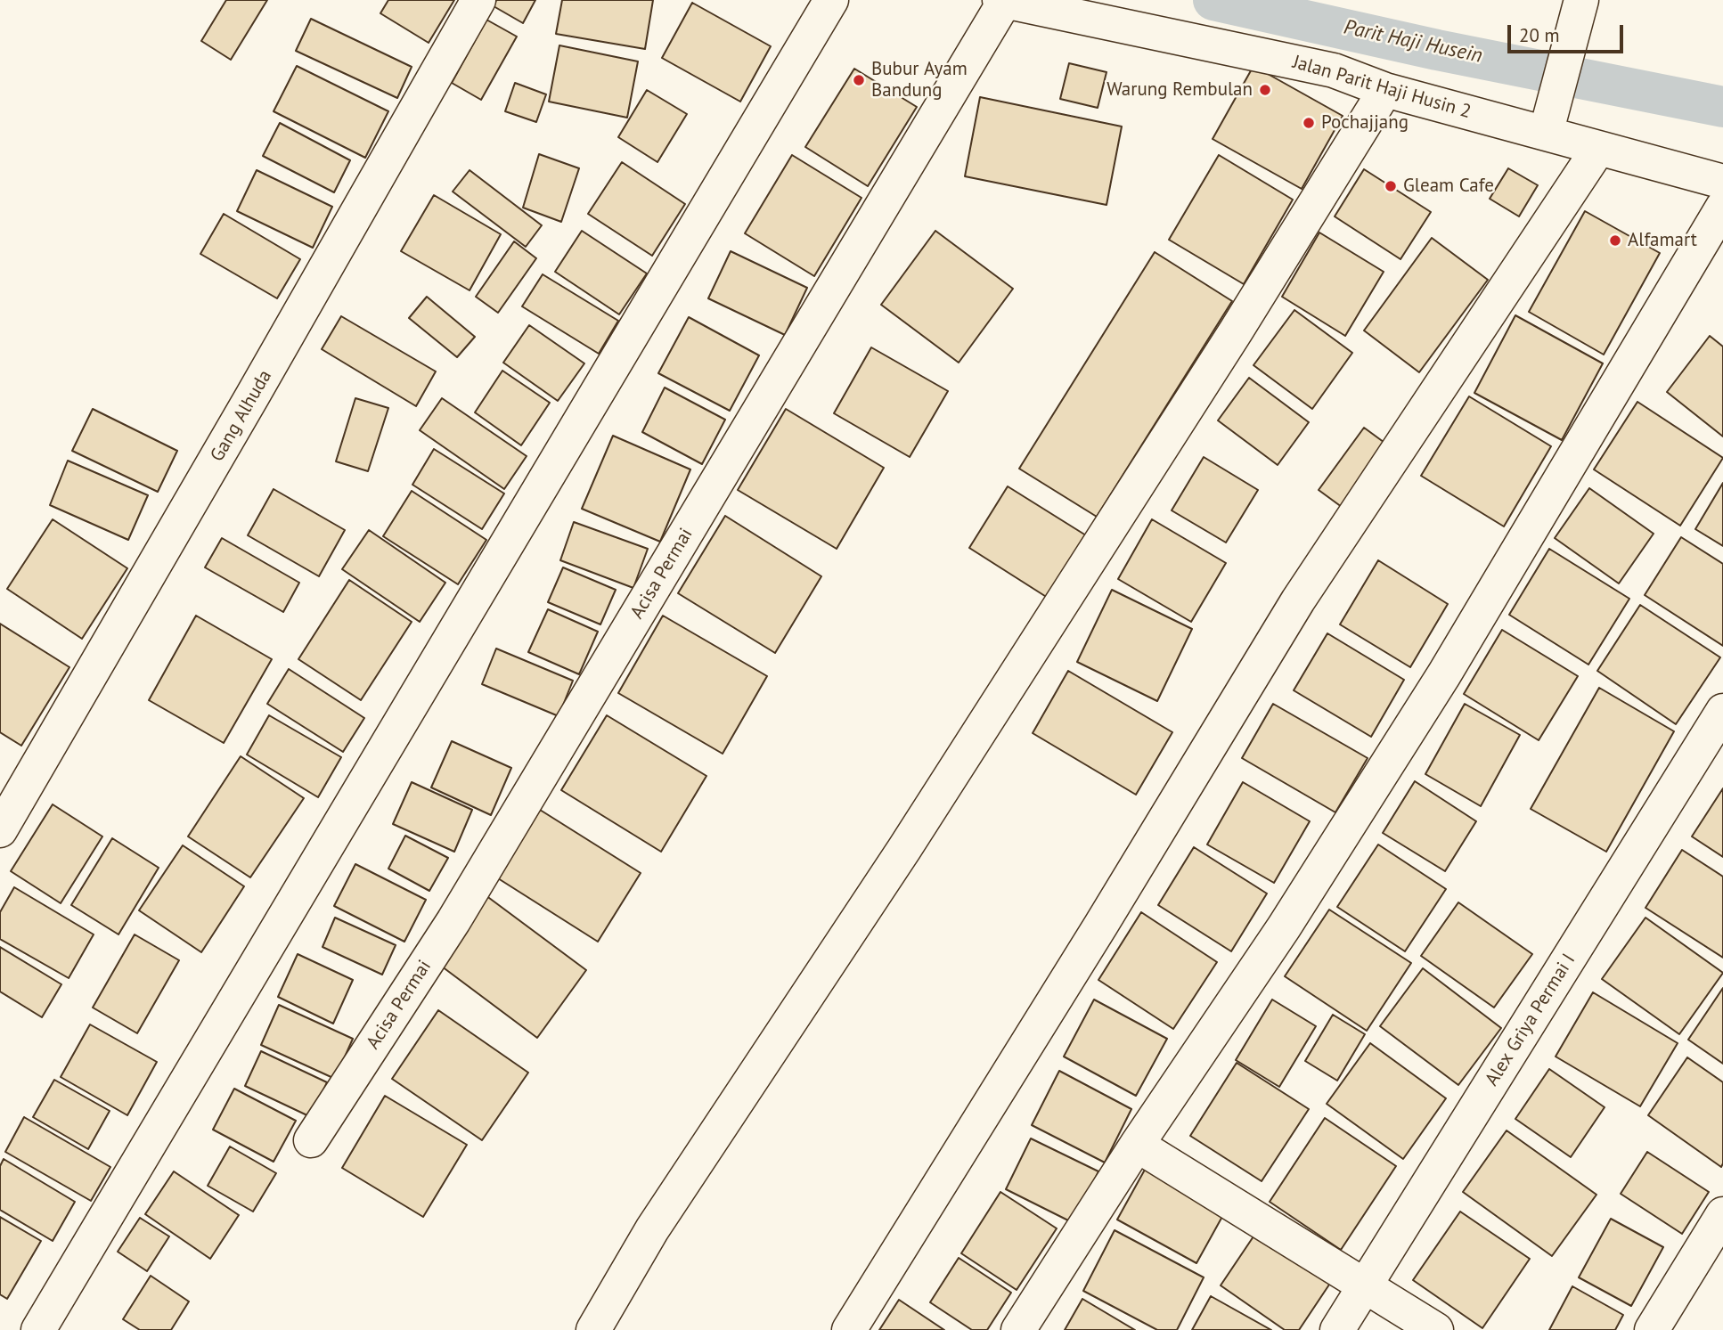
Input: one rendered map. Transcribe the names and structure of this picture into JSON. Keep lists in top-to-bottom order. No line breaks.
{"streets":{"street":["Jalan Parit Haji Husin 2","Gang Alhuda","Acisa Permai","Alex Griya Permai I"]},"crossings":[["Jalan Parit Haji Husin 2","Acisa Permai"]],"water":["Parit Haji Husein"],"places":["Bubur Ayam Bandung","Warung Rembulan","Pochajjang","Gleam Cafe","Alfamart"],"scale_bar":"20 m"}
